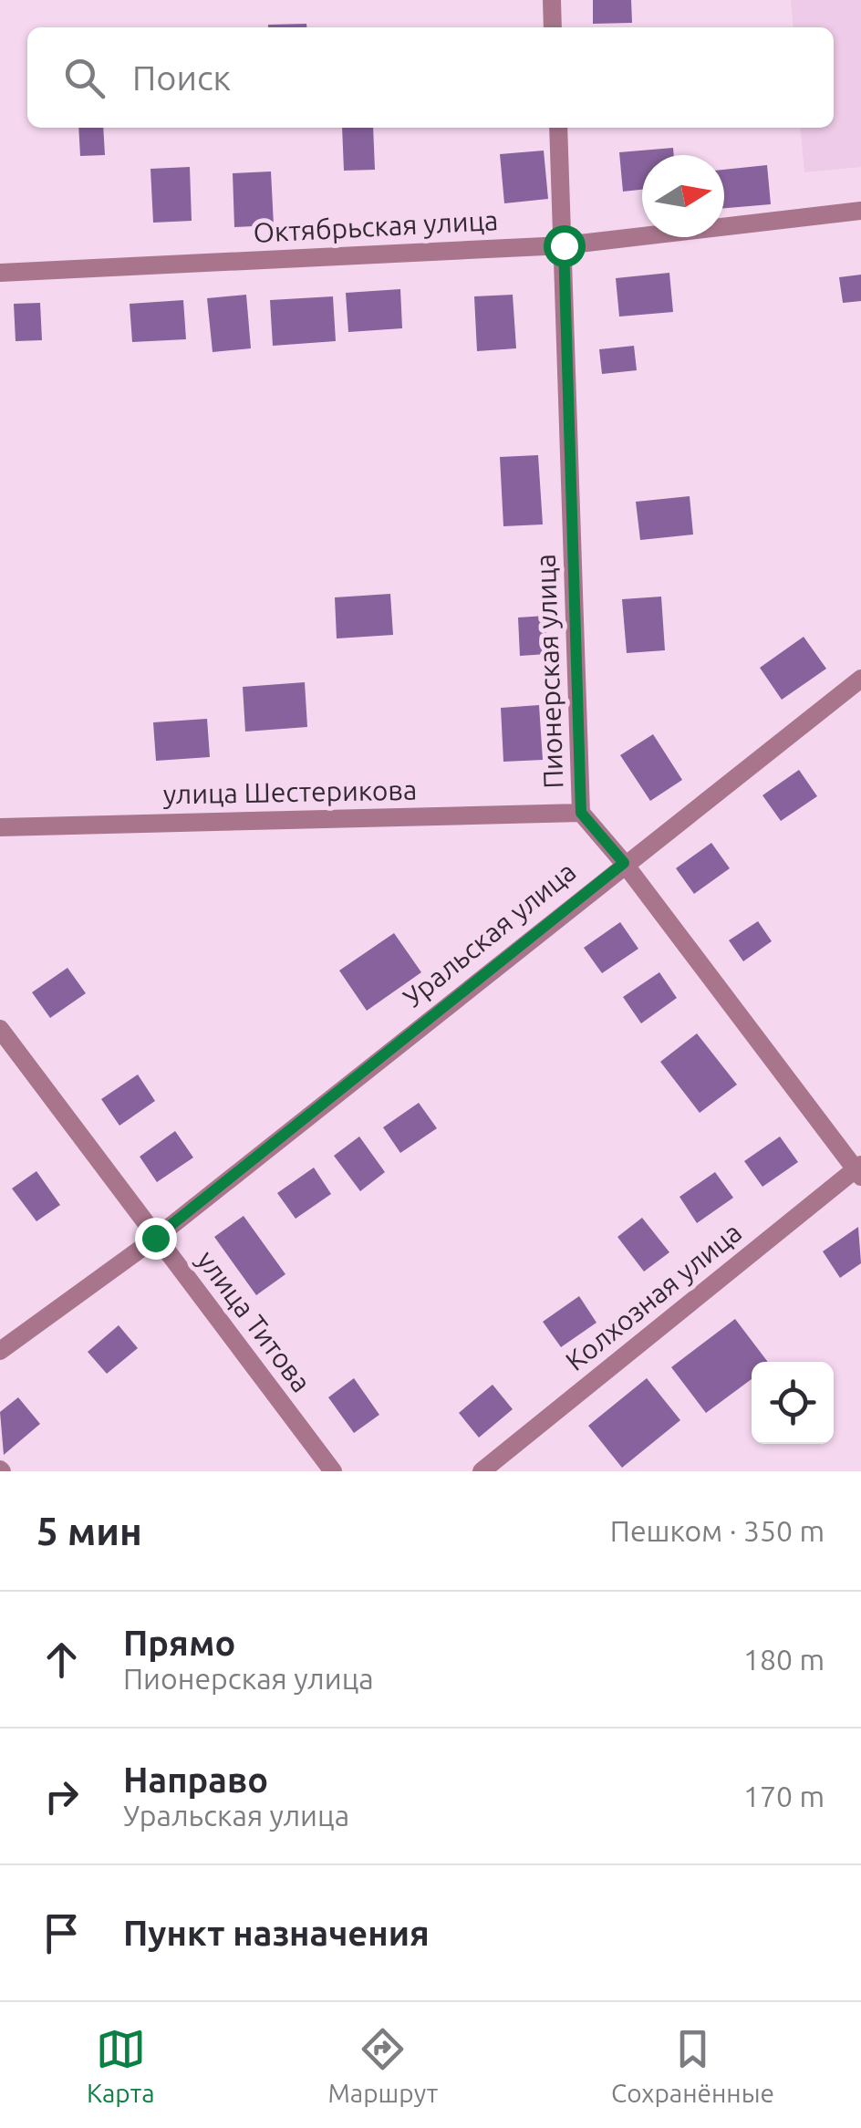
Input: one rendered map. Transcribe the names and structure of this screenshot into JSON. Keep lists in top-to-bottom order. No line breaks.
{"streets":{"street":["Октябрьская улица","Пионерская улица","улица Шестерикова","Уральская улица","Колхозная улица","улица Титова"]},"crossings":[["Октябрьская улица","Пионерская улица"],["Пионерская улица","улица Шестерикова"],["Пионерская улица","Уральская улица"],["Пионерская улица","Колхозная улица"],["Уральская улица","улица Титова"]],"north":"right","page":{"search":"Поиск","heading":["5 мин","Пешком · 350 m"],"list":[["Прямо","Пионерская улица","180 m"],["Направо","Уральская улица","170 m"],"Пункт назначения"],"nav":["Карта","Маршрут","Сохранённые"]}}
